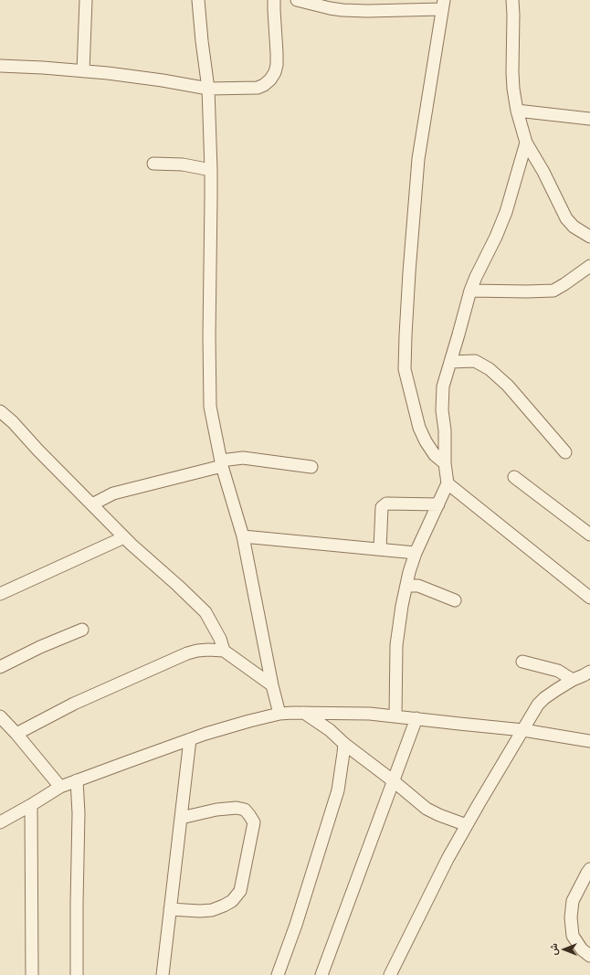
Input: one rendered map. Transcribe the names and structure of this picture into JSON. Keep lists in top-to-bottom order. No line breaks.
{"north":"left"}
